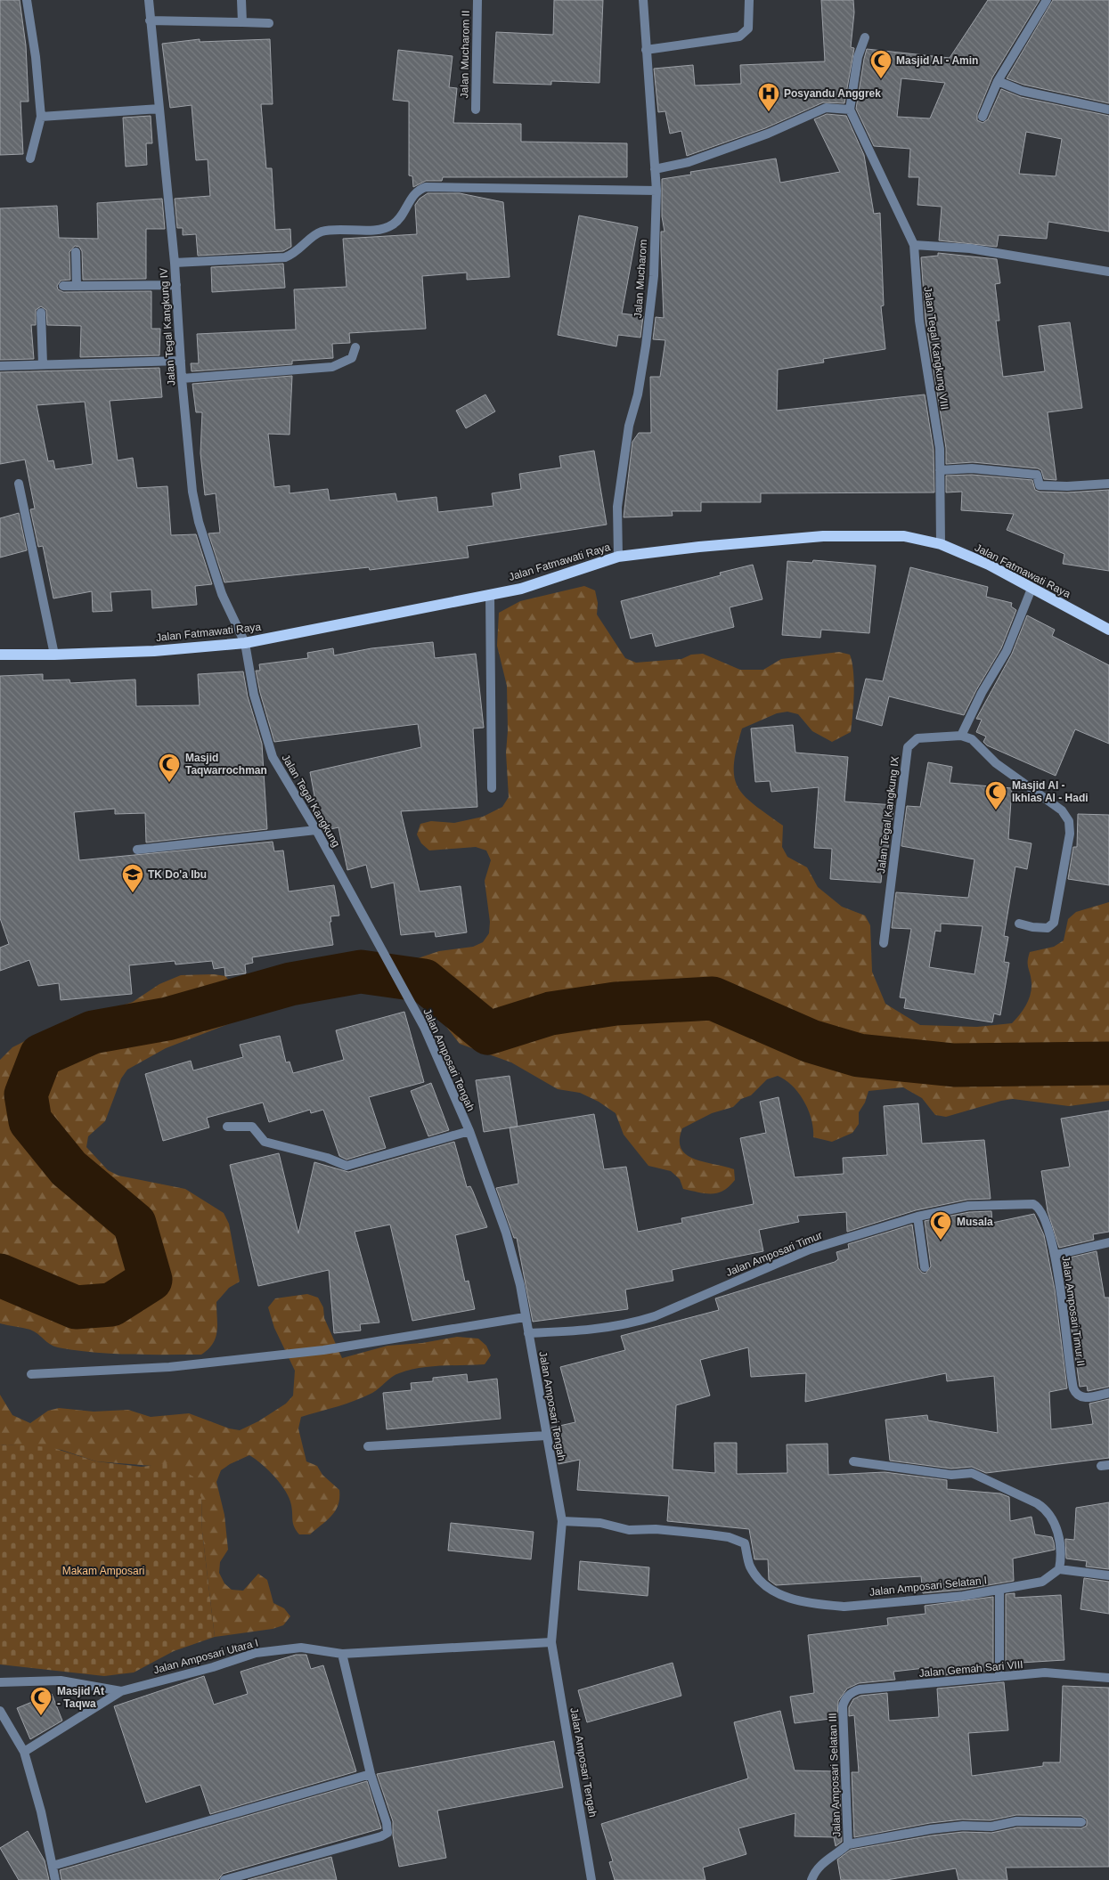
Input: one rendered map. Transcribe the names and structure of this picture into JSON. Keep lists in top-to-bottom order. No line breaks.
{"streets":{"main road":["Jalan Fatmawati Raya"],"street":["Jalan Mucharom II","Jalan Mucharom","Jalan Tegal Kangkung IV","Jalan Tegal Kangkung VIII","Jalan Tegal Kangkung","Jalan Tegal Kangkung IX","Jalan Amposari Tengah","Jalan Amposari Timur","Jalan Amposari Timur II","Jalan Amposari Selatan I","Jalan Amposari Utara I","Jalan Gemah Sari VIII","Jalan Amposari Selatan III"]},"crossings":[["Jalan Mucharom","Jalan Fatmawati Raya"],["Jalan Tegal Kangkung IV","Jalan Fatmawati Raya"],["Jalan Tegal Kangkung IV","Jalan Tegal Kangkung"],["Jalan Tegal Kangkung VIII","Jalan Fatmawati Raya"],["Jalan Fatmawati Raya","Jalan Tegal Kangkung"],["Jalan Tegal Kangkung","Jalan Amposari Tengah"],["Jalan Amposari Tengah","Jalan Amposari Timur"],["Jalan Amposari Tengah","Jalan Amposari Selatan I"],["Jalan Amposari Tengah","Jalan Amposari Utara I"],["Jalan Amposari Timur","Jalan Amposari Timur II"],["Jalan Gemah Sari VIII","Jalan Amposari Selatan III"]],"parks":["Makam Amposari"],"places":{"mosque":["Masjid Al - Amin","Masjid Taqwarrochman","Masjid Al - Ikhlas Al - Hadi","Musala","Masjid At - Taqwa"],"hospital":["Posyandu Anggrek"],"school or university":["TK Do'a Ibu"]}}
